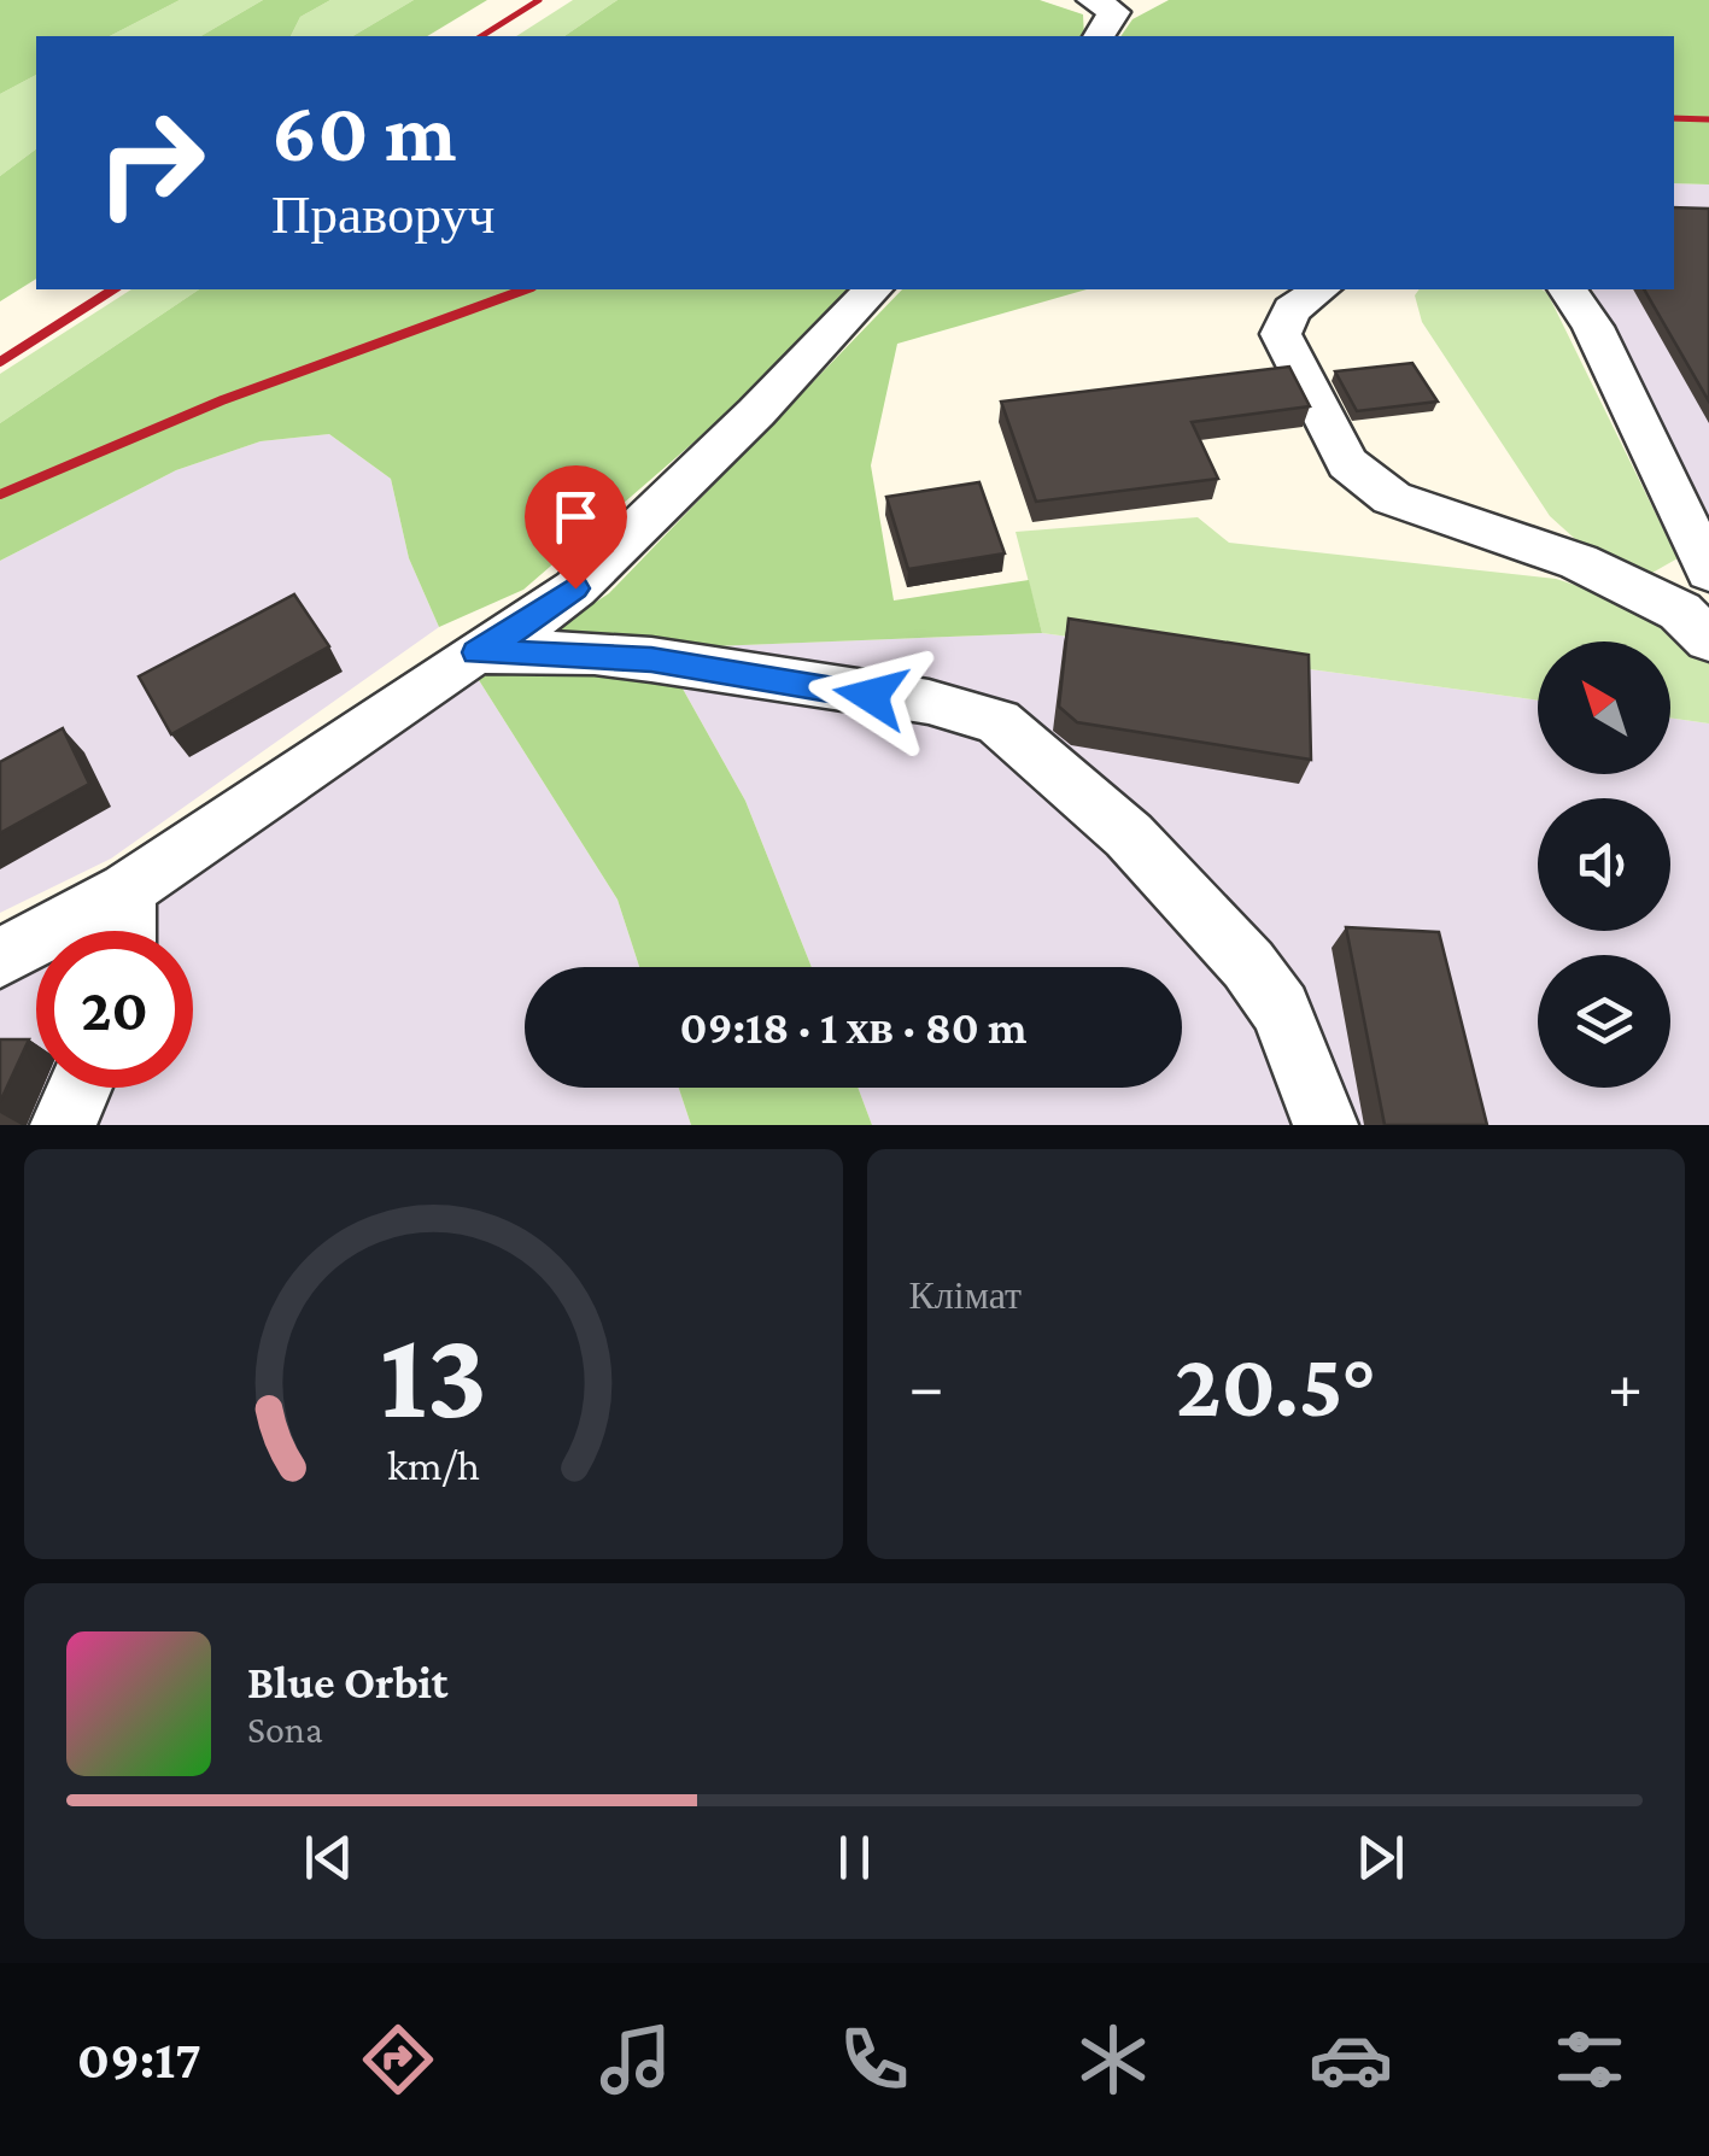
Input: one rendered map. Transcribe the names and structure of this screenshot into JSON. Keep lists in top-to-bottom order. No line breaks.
{"north":"top left","page":{"turn":["60 m","Праворуч"],"limit":"20","trip":"09:18 · 1 хв · 80 m","tile":"Клімат","heat":["−","20.5°","+"],"song":["Blue Orbit","Sona"],"tabs":"09:17","gauge":["13","km/h"]}}
